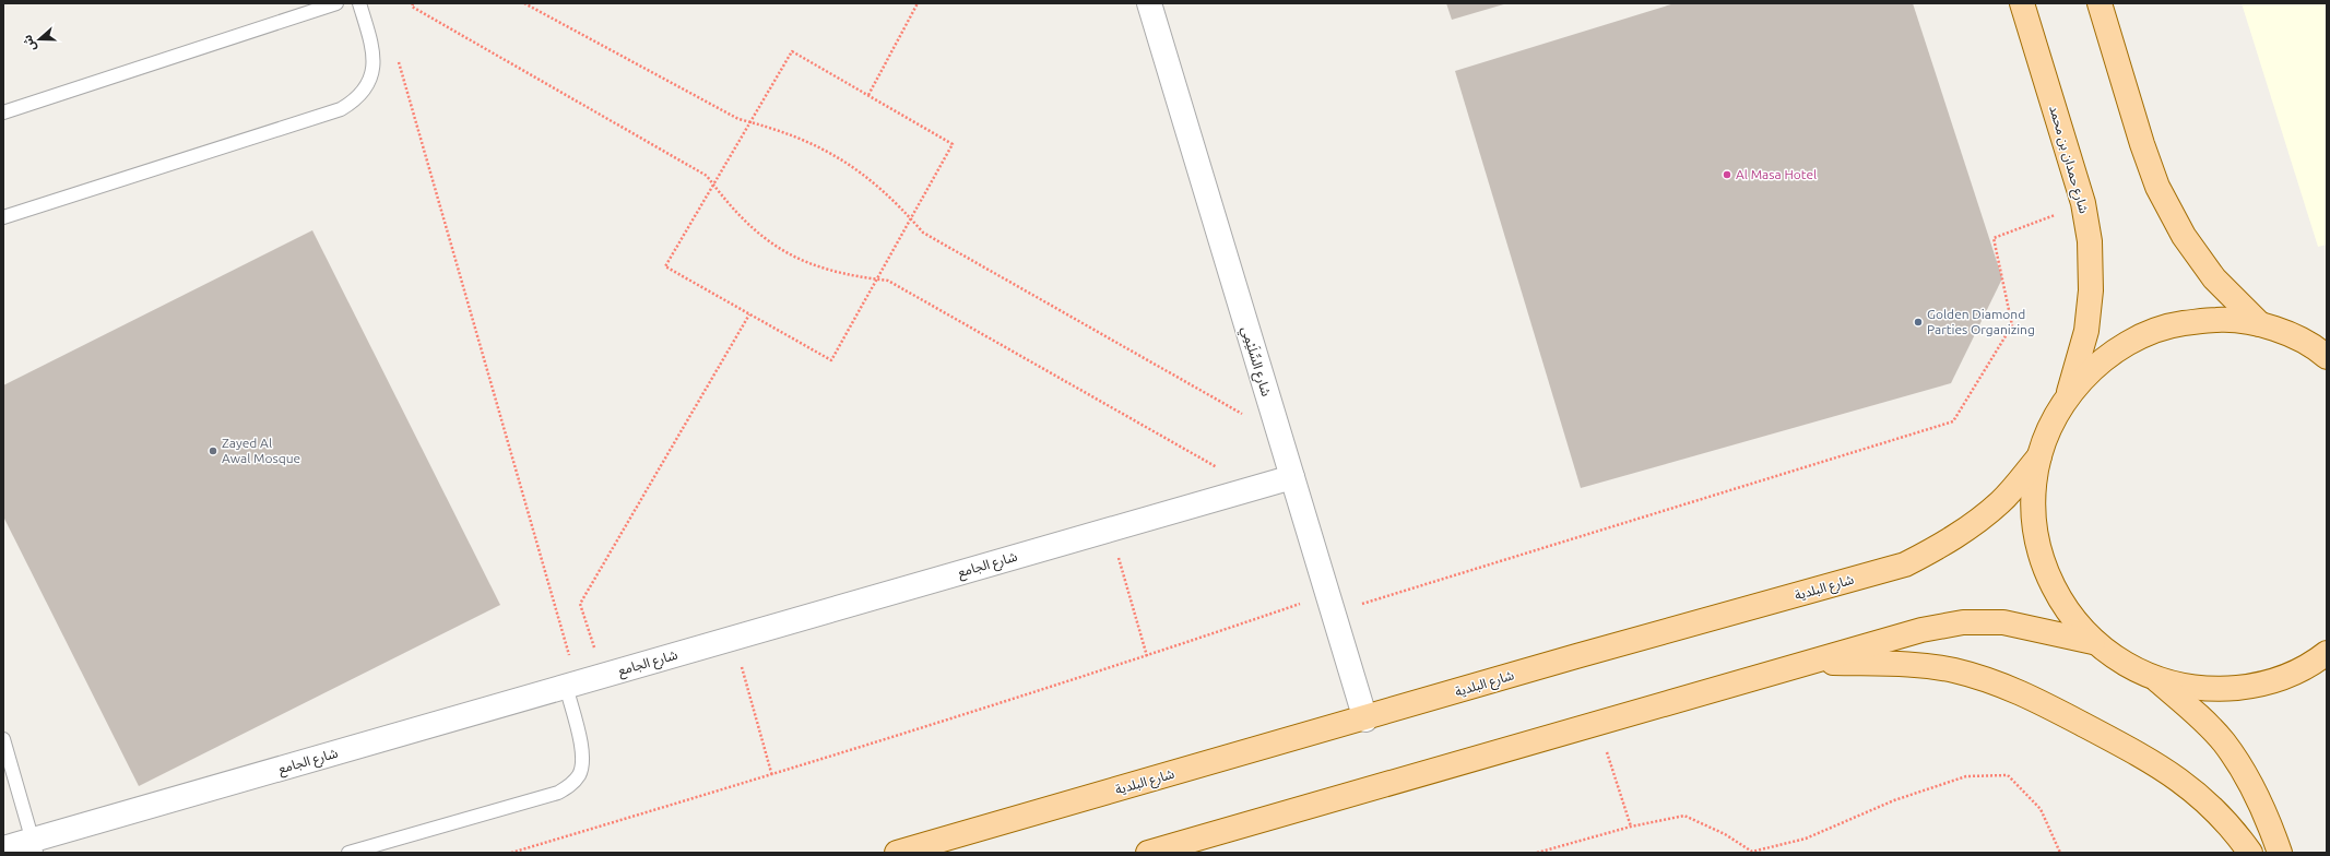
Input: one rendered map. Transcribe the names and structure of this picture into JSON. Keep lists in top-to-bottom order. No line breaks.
{"streets":{"main road":["شارع حمدان بن محمد","شارع البلدية"],"street":["شارع السِّلَيْمِي","شارع الجامع"]},"crossings":[["شارع السِّلَيْمِي","شارع الجامع"],["شارع السِّلَيْمِي","شارع البلدية"]],"places":["Al Masa Hotel","Golden Diamond Parties Organizing","Zayed Al Awal Mosque"],"north":"left"}
